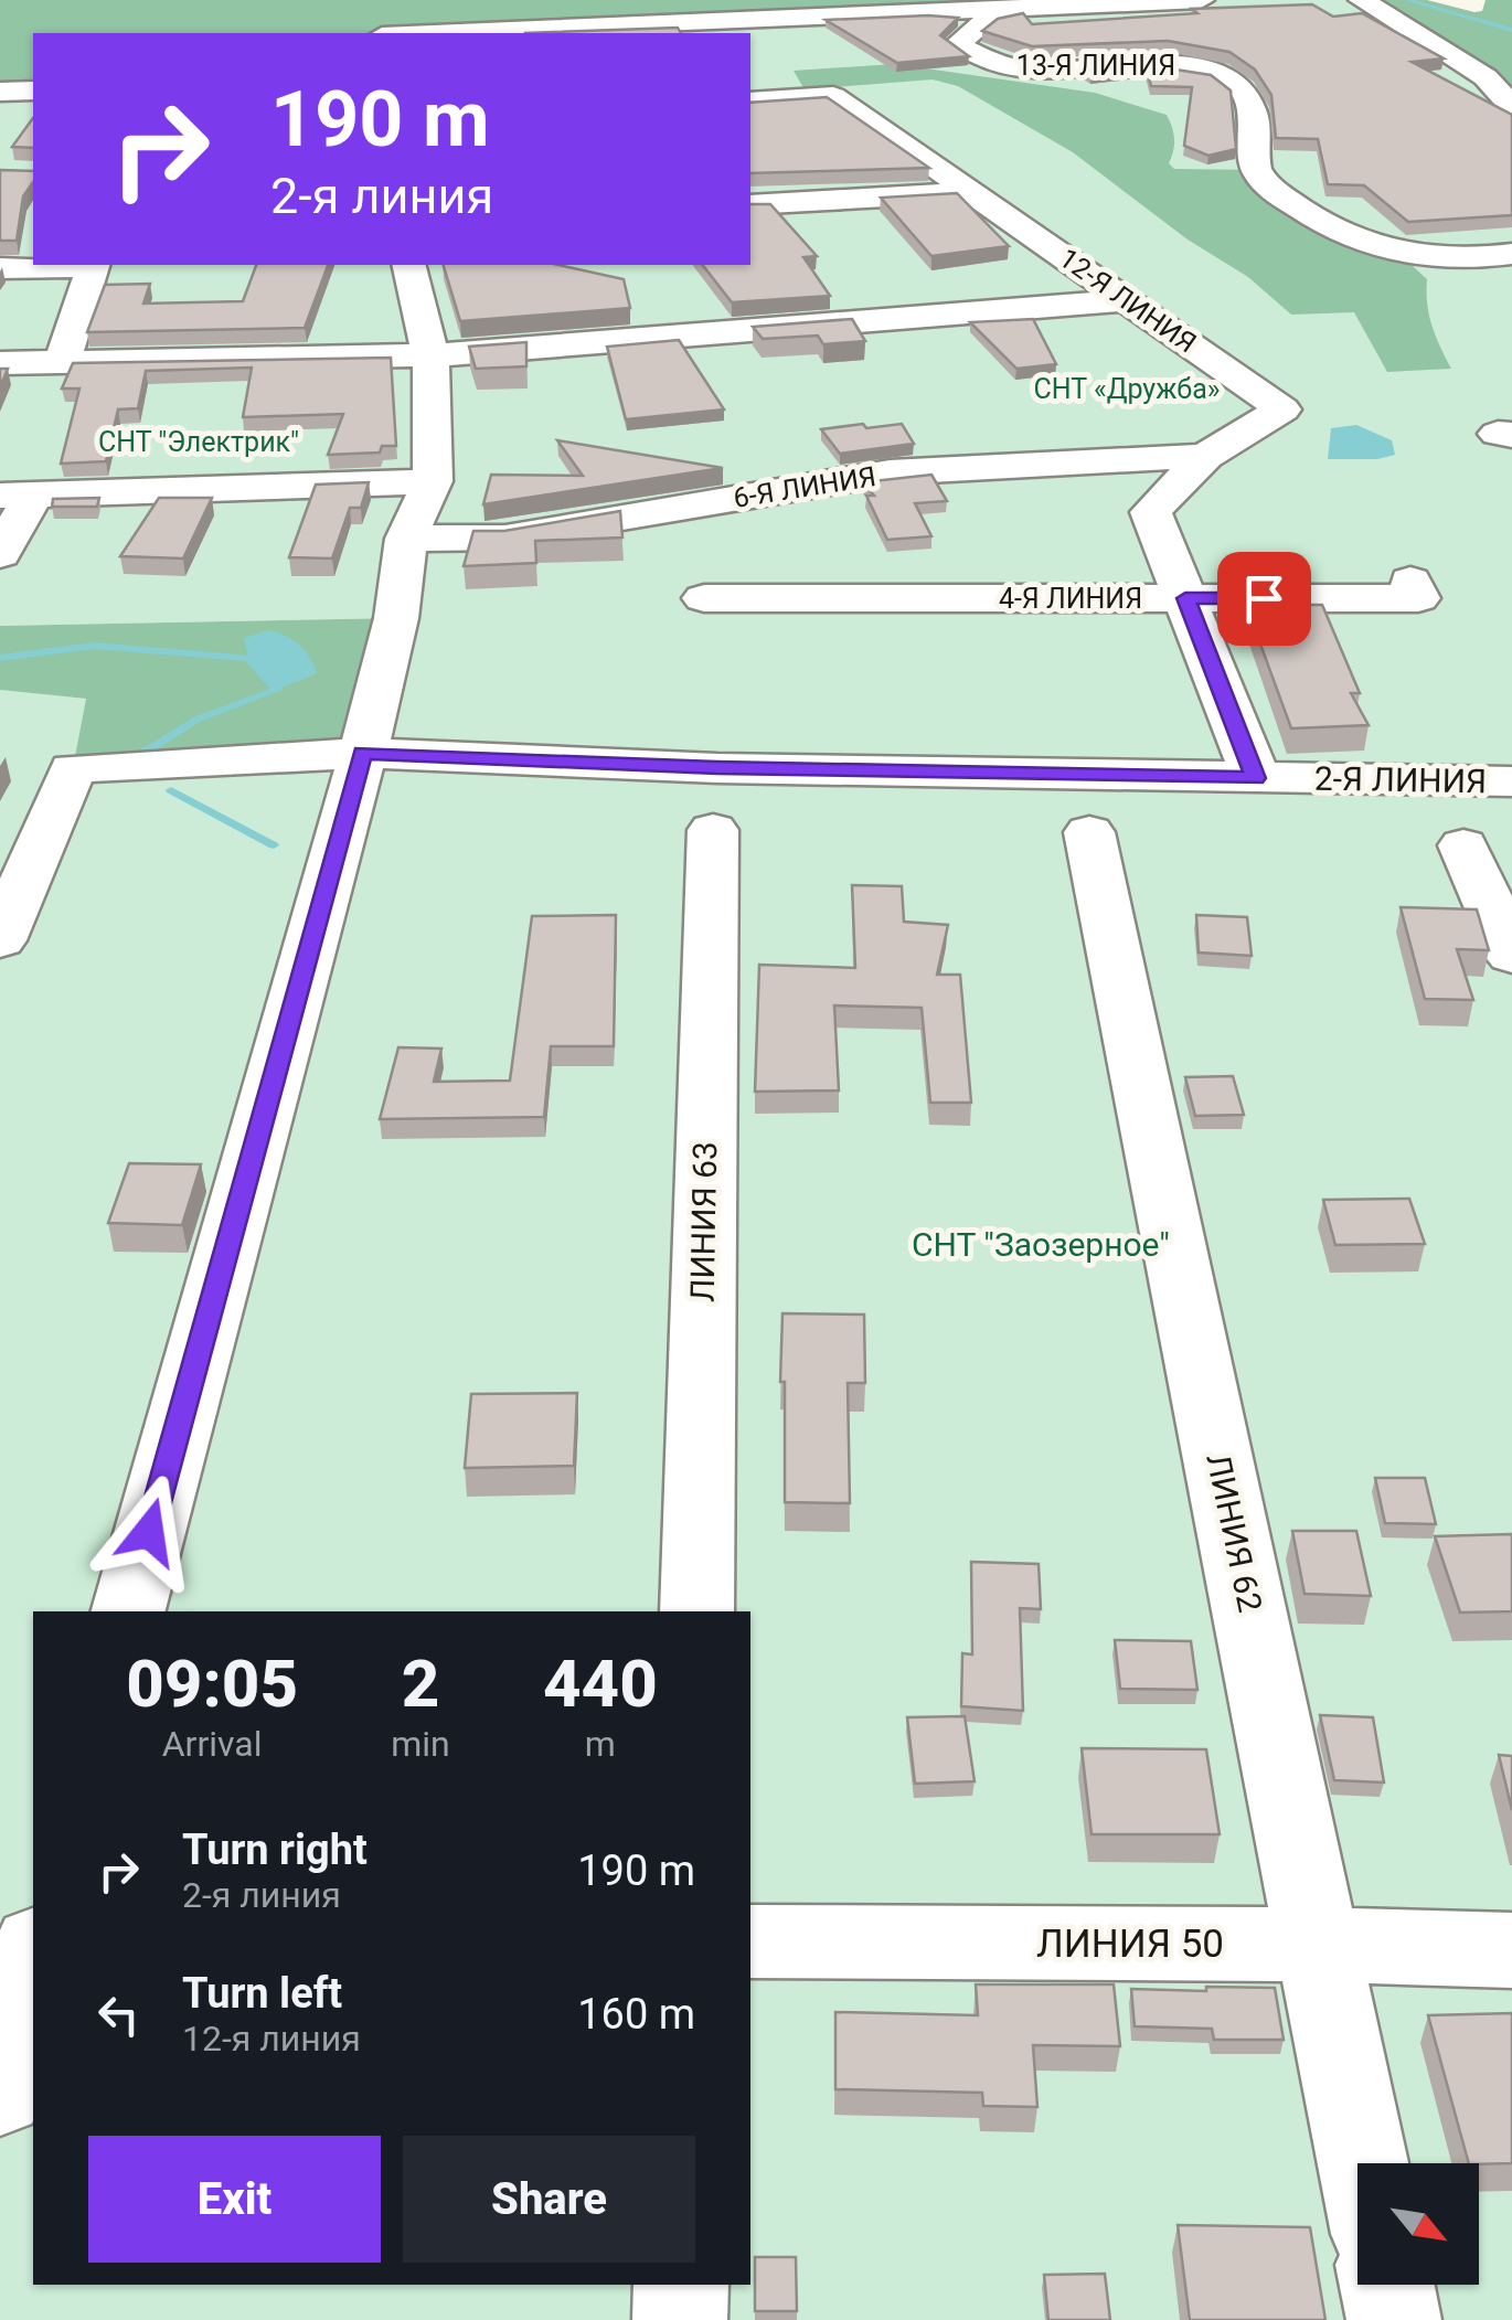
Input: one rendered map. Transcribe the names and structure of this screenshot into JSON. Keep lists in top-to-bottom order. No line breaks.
{"streets":{"street":["13-Я ЛИНИЯ","12-Я ЛИНИЯ","6-Я ЛИНИЯ","4-Я ЛИНИЯ","2-Я ЛИНИЯ","ЛИНИЯ 63","ЛИНИЯ 62","ЛИНИЯ 50"]},"crossings":[["12-Я ЛИНИЯ","6-Я ЛИНИЯ"],["12-Я ЛИНИЯ","4-Я ЛИНИЯ"],["12-Я ЛИНИЯ","2-Я ЛИНИЯ"],["ЛИНИЯ 62","ЛИНИЯ 50"]],"parks":["СНТ «Дружба»","СНТ \"Электрик\"","СНТ \"Заозерное\""],"north":"bottom right","page":{"turn":["190 m","2-я линия"],"eta":["09:05","Arrival","2","min","440","m"],"list":[{"name":"Turn right","note":"2-я линия","value":"190 m"},{"name":"Turn left","note":"12-я линия","value":"160 m"}],"buttons":["Exit","Share"]}}
